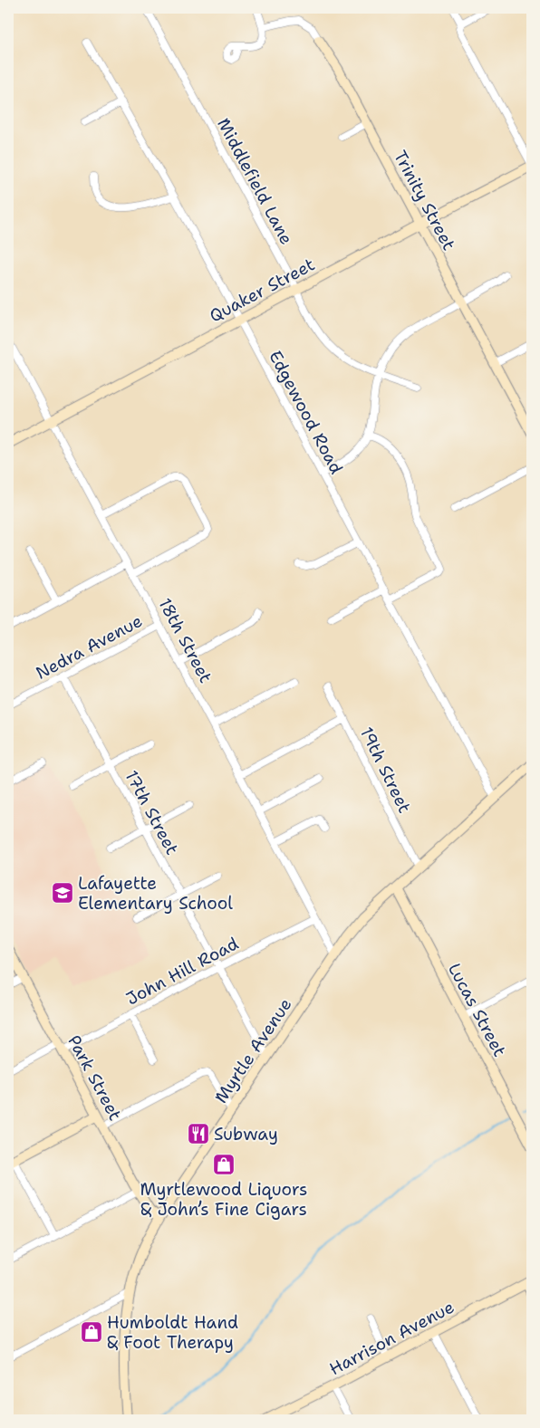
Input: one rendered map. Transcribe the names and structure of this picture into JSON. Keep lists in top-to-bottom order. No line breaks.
{"streets":{"street":["Middlefield Lane","Trinity Street","Quaker Street","Edgewood Road","18th Street","Nedra Avenue","19th Street","17th Street","John Hill Road","Lucas Street","Myrtle Avenue","Park Street","Harrison Avenue"]},"crossings":[["Middlefield Lane","Quaker Street"],["Trinity Street","Quaker Street"],["Quaker Street","Edgewood Road"],["Quaker Street","18th Street"],["Edgewood Road","Myrtle Avenue"],["18th Street","Nedra Avenue"],["18th Street","John Hill Road"],["18th Street","Myrtle Avenue"],["Nedra Avenue","17th Street"],["19th Street","Myrtle Avenue"],["17th Street","John Hill Road"],["17th Street","Myrtle Avenue"],["John Hill Road","Park Street"],["Lucas Street","Myrtle Avenue"],["Myrtle Avenue","Park Street"]],"places":{"school or university":["Lafayette Elementary School"],"restaurant":["Subway"],"shop":["Myrtlewood Liquors & John’s Fine Cigars","Humboldt Hand & Foot Therapy"]}}
